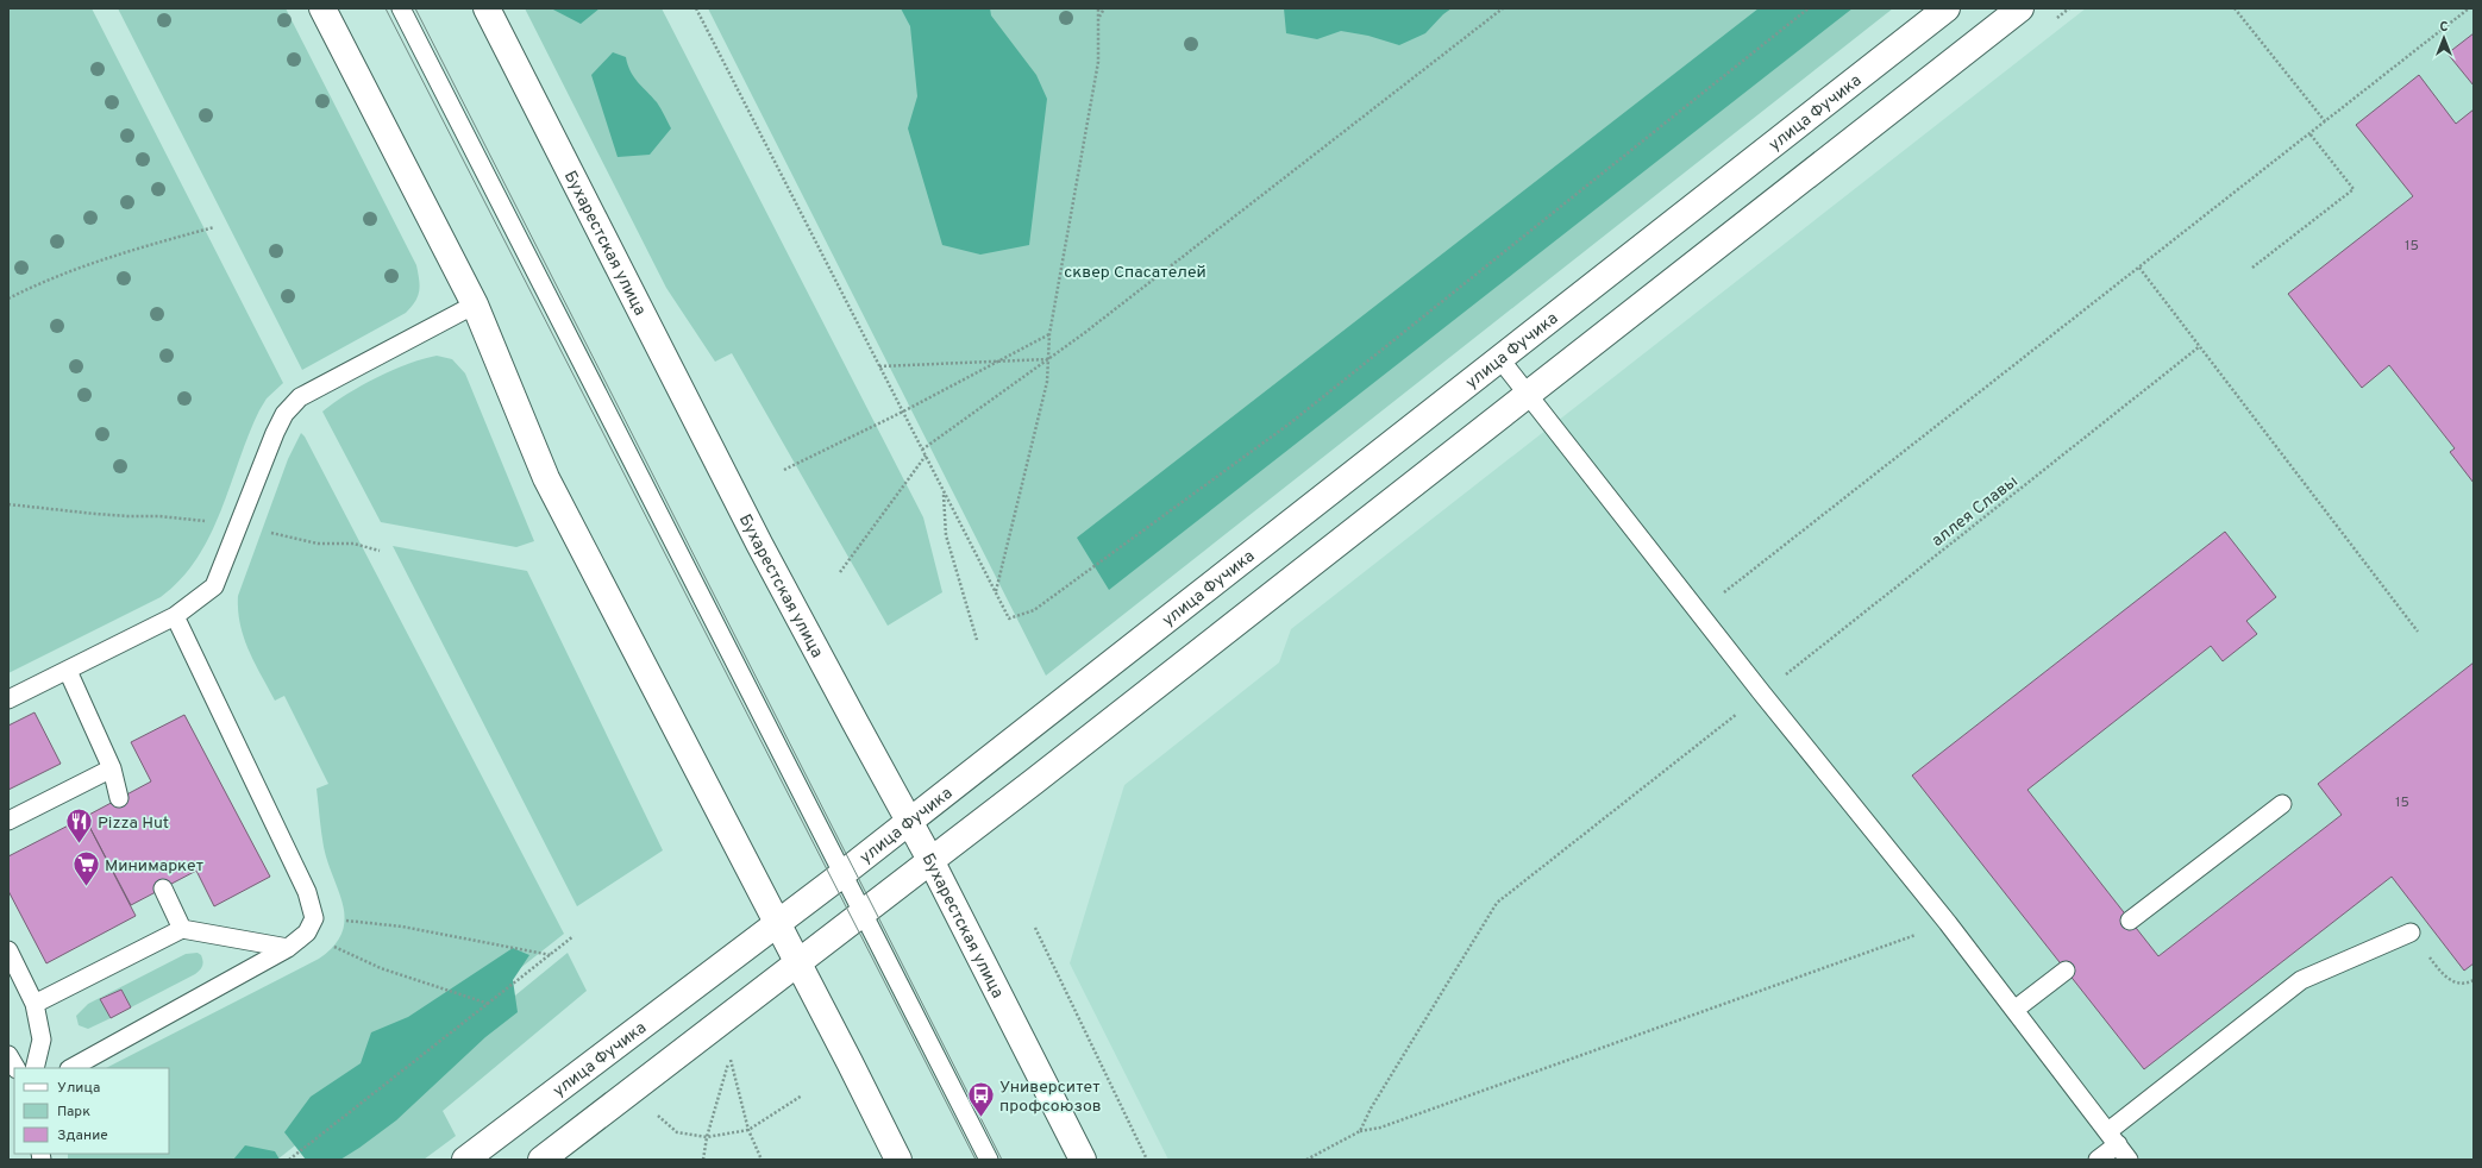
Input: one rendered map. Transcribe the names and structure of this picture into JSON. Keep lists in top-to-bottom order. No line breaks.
{"streets":{"street":["улица Фучика","Бухарестская улица"],"path":["аллея Славы"]},"crossings":[["улица Фучика","Бухарестская улица"]],"parks":["cквер Спасателей"],"places":{"restaurant":["Pizza Hut"],"supermarket":["Минимаркет"],"bus stop":["Университет профсоюзов"]},"house_numbers":["15","15"],"legend":["Улица","Парк","Здание"],"north":"top"}
